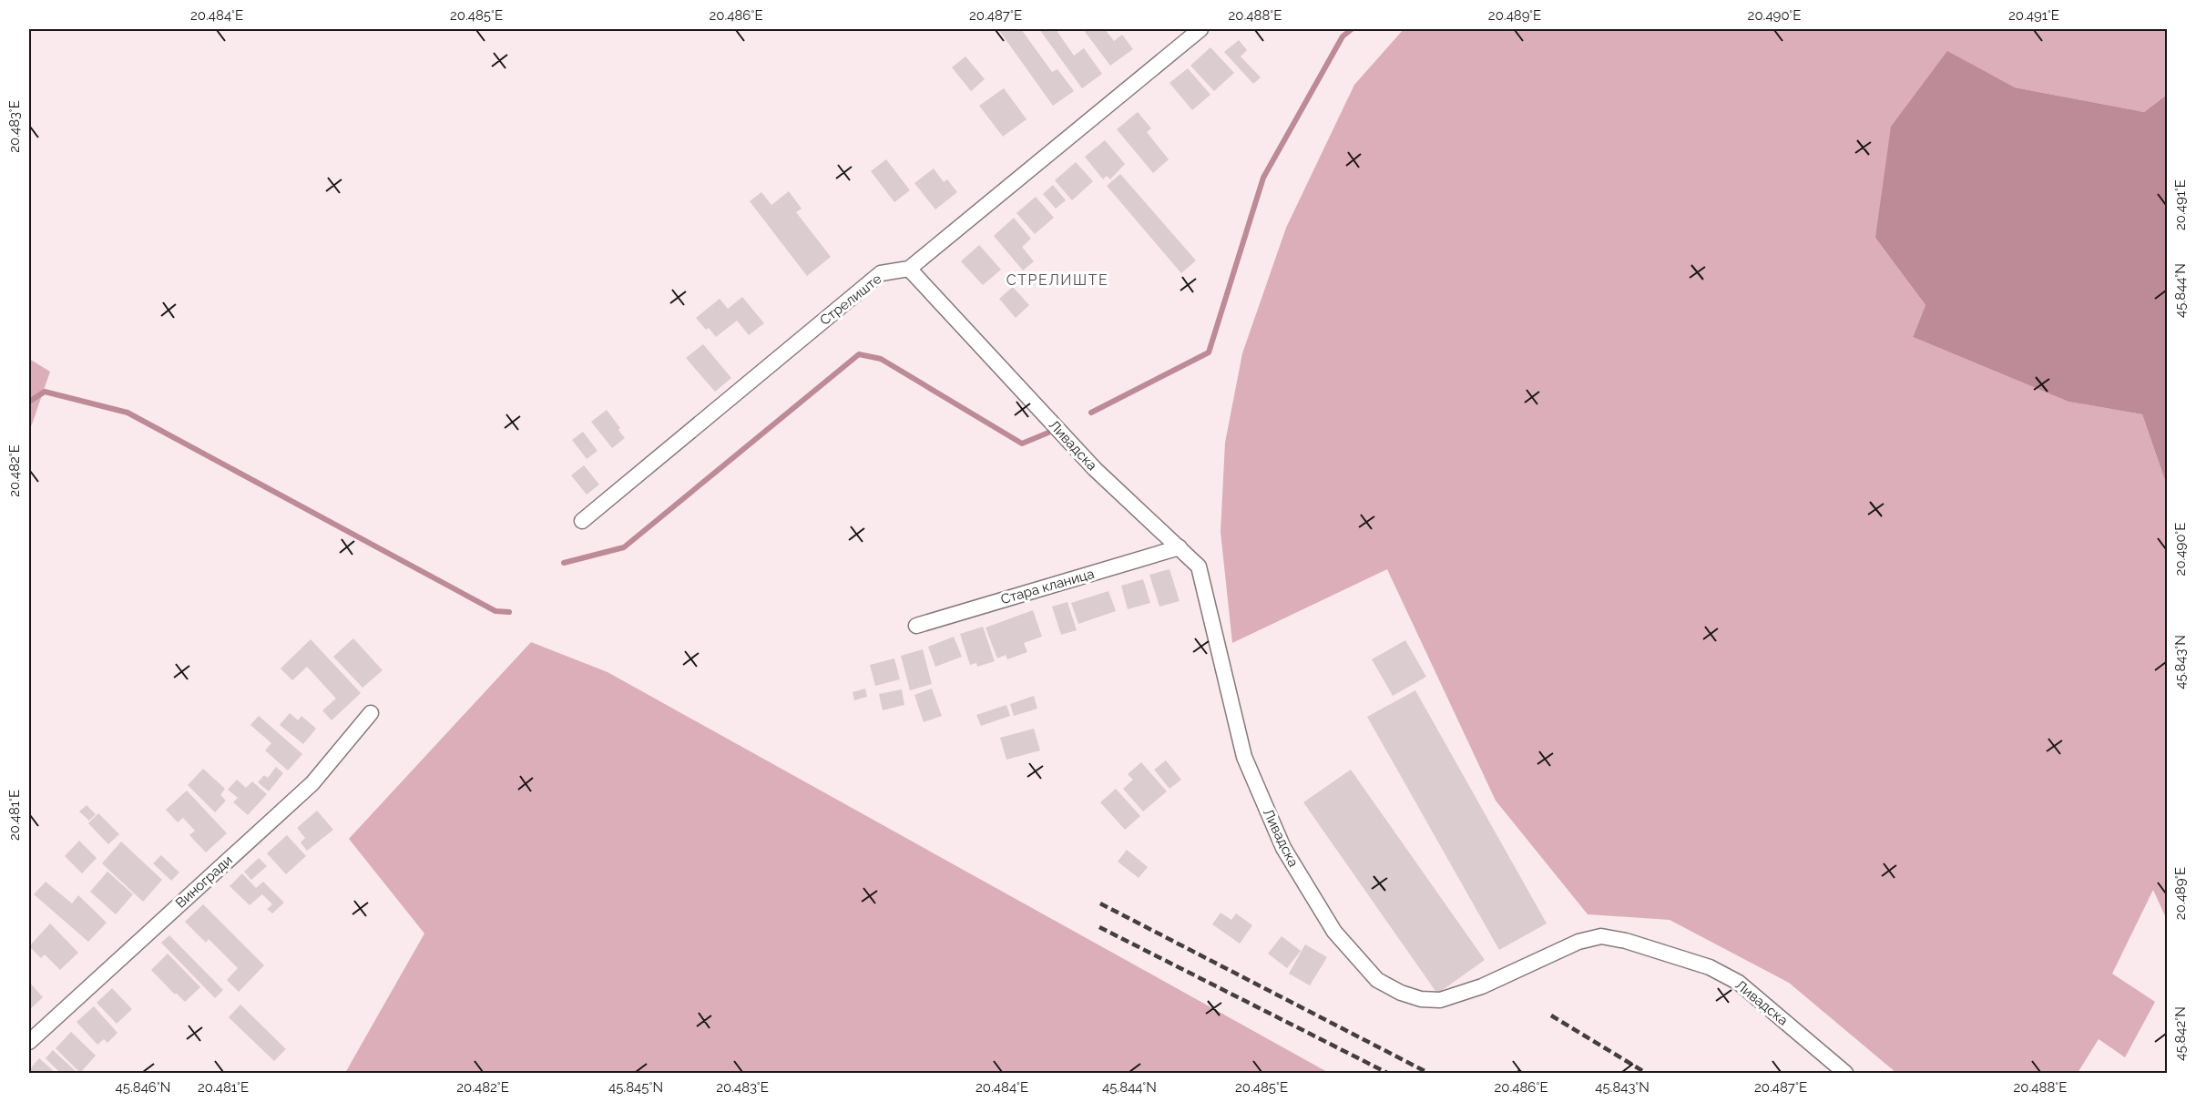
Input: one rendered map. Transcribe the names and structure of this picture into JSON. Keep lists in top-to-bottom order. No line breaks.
{"streets":{"street":["Стрелиште","Ливадска","Стара кланица","Виногради"]},"crossings":[["Стрелиште","Ливадска"],["Ливадска","Стара кланица"]],"districts":["СТРЕЛИШТЕ"],"coordinates":["20.484°E","20.485°E","20.486°E","20.487°E","20.488°E","20.489°E","20.490°E","20.491°E","20.483°E","45.844°N","20.482°E","45.843°N","20.481°E","45.842°N","45.846°N","45.845°N"]}
